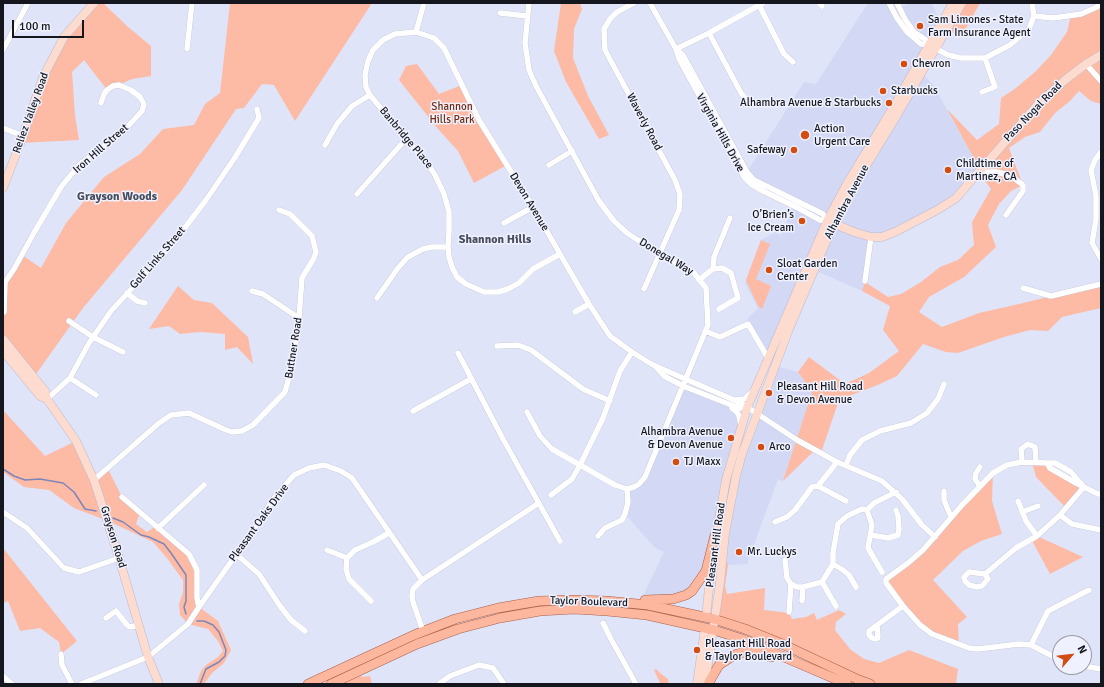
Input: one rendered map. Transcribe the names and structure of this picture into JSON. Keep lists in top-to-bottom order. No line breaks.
{"streets":{"main road":["Paso Nogal Road","Reliez Valley Road","Alhambra Avenue","Grayson Road","Pleasant Hill Road","Taylor Boulevard"],"street":["Waverly Road","Virginia Hills Drive","Banbridge Place","Iron Hill Street","Devon Avenue","Donegal Way","Golf Links Street","Buttner Road","Pleasant Oaks Drive"]},"crossings":[["Paso Nogal Road","Virginia Hills Drive"],["Paso Nogal Road","Alhambra Avenue"],["Waverly Road","Donegal Way"],["Virginia Hills Drive","Alhambra Avenue"],["Banbridge Place","Devon Avenue"],["Devon Avenue","Alhambra Avenue"],["Devon Avenue","Donegal Way"],["Devon Avenue","Pleasant Hill Road"],["Alhambra Avenue","Pleasant Hill Road"],["Golf Links Street","Grayson Road"],["Buttner Road","Grayson Road"],["Pleasant Oaks Drive","Grayson Road"],["Pleasant Hill Road","Taylor Boulevard"]],"districts":["Grayson Woods","Shannon Hills"],"parks":["Shannon Hills Park"],"places":["Sam Limones - State Farm Insurance Agent","Chevron","Starbucks","Alhambra Avenue & Starbucks","Action Urgent Care","Safeway","Childtime of Martinez, CA","O’Brien’s Ice Cream","Sloat Garden Center","Pleasant Hill Road & Devon Avenue","Alhambra Avenue & Devon Avenue","Arco","TJ Maxx","Mr. Luckys","Pleasant Hill Road & Taylor Boulevard"],"scale_bar":"100 m","north":"top right"}
